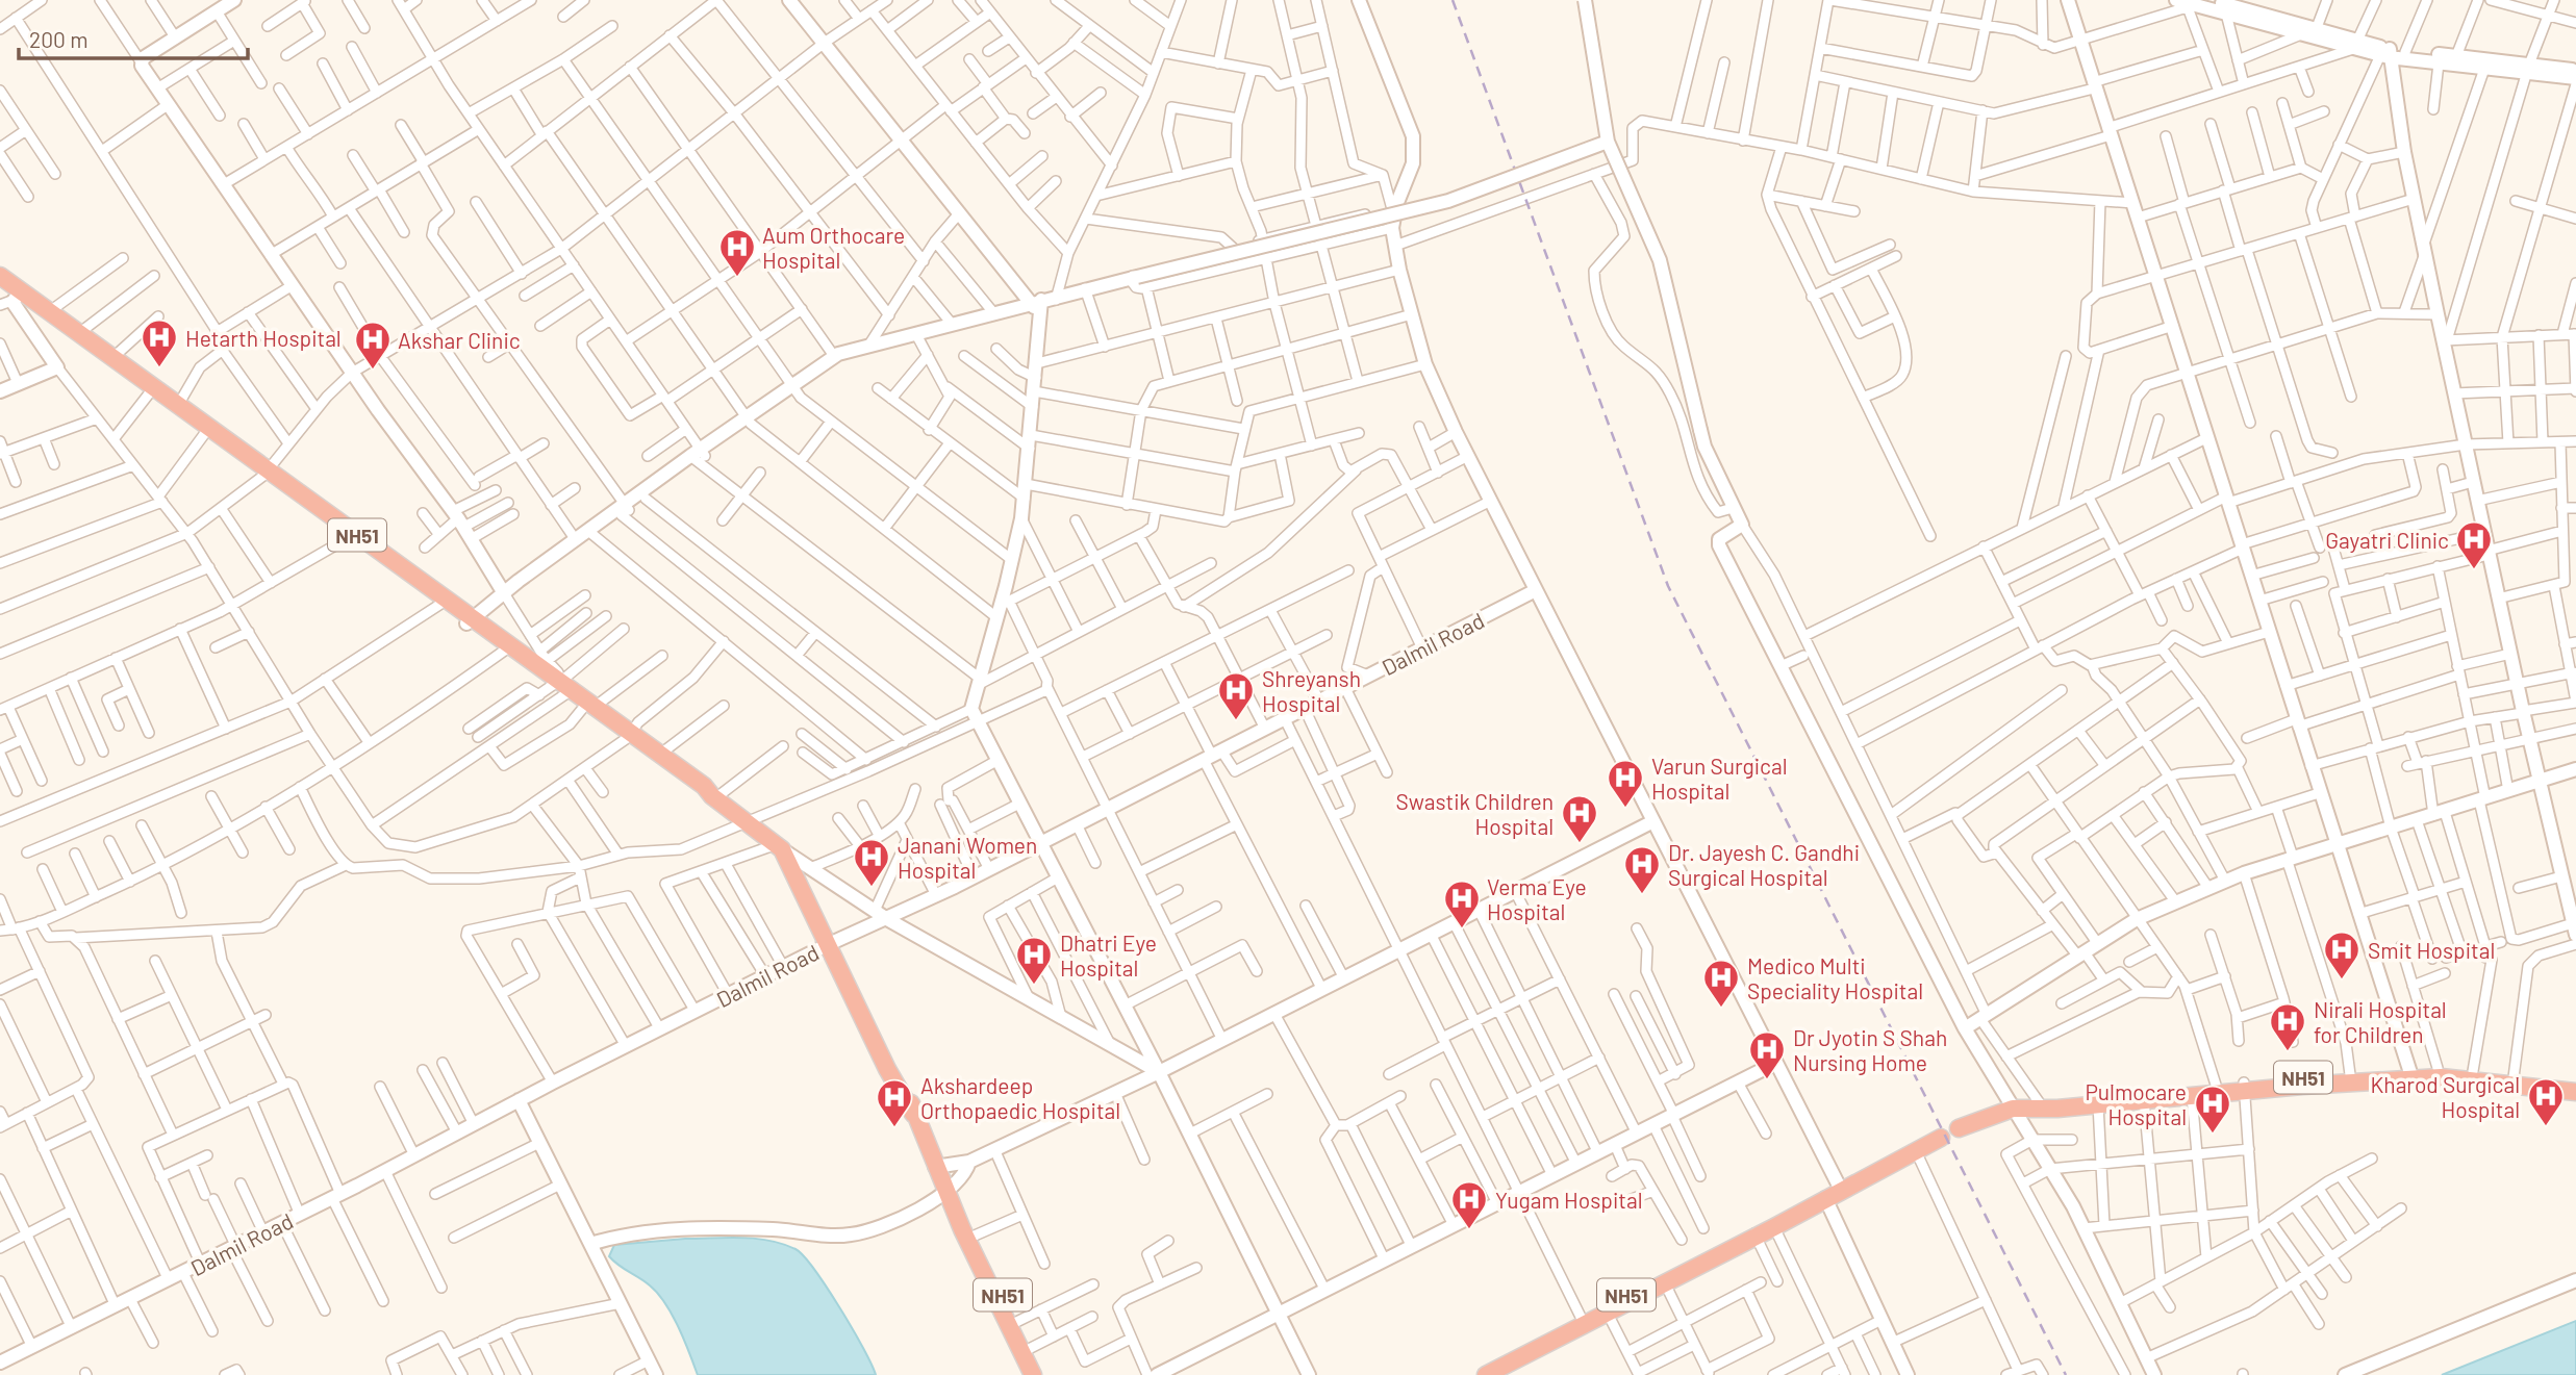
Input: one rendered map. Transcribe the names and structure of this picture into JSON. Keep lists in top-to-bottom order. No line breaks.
{"streets":{"highway":["NH51"],"street":["Dalmil Road"]},"crossings":[["NH51","Dalmil Road"]],"places":{"hospital":["Aum Orthocare Hospital","Hetarth Hospital","Akshar Clinic","Gayatri Clinic","Shreyansh Hospital","Varun Surgical Hospital","Swastik Children Hospital","Janani Women Hospital","Dr. Jayesh C. Gandhi Surgical Hospital","Verma Eye Hospital","Smit Hospital","Dhatri Eye Hospital","Medico Multi Speciality Hospital","Nirali Hospital for Children","Dr Jyotin S Shah Nursing Home","Kharod Surgical Hospital","Akshardeep Orthopaedic Hospital","Pulmocare Hospital","Yugam Hospital"]},"scale_bar":"200 m"}
